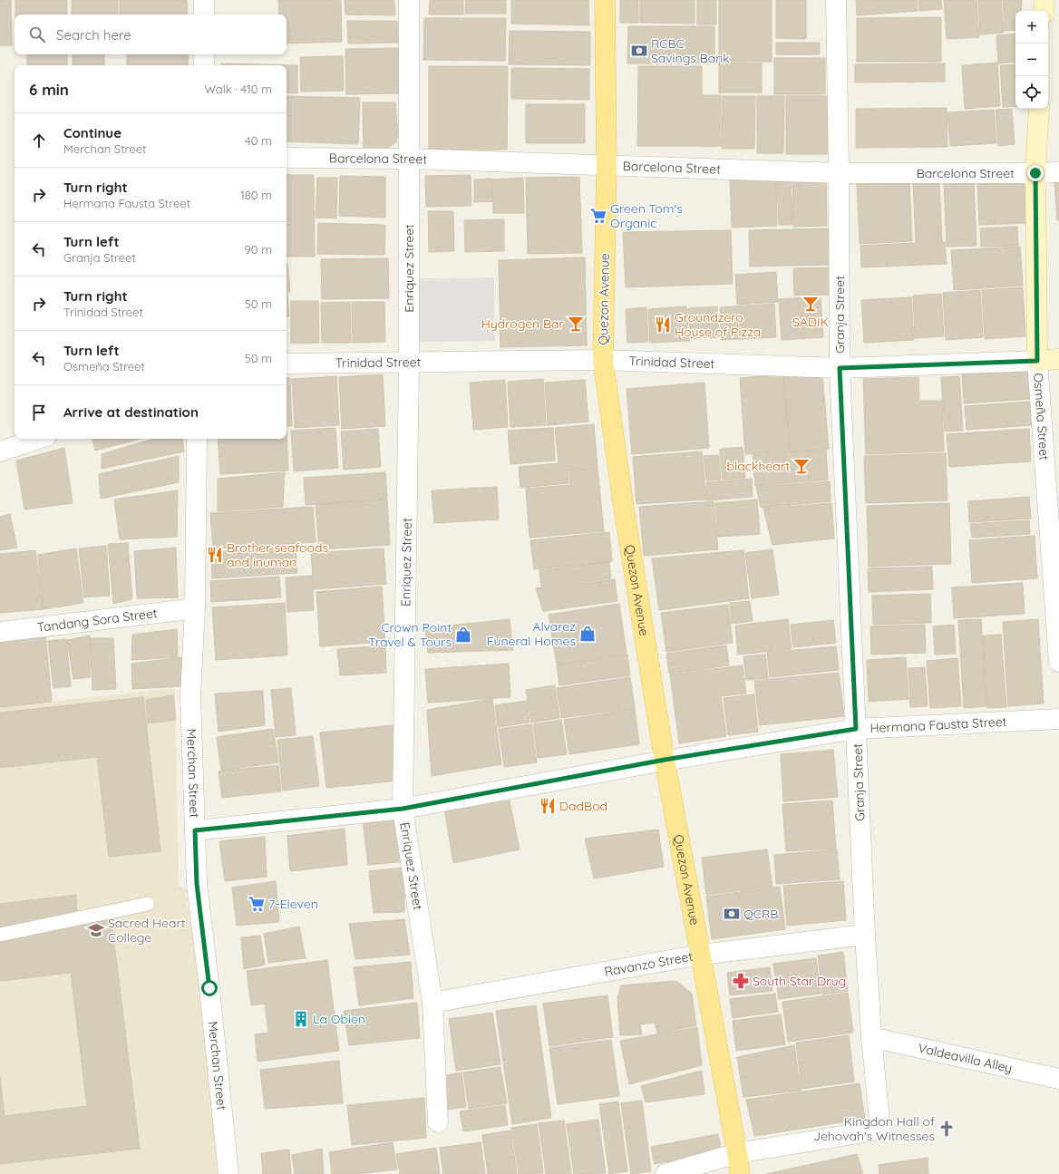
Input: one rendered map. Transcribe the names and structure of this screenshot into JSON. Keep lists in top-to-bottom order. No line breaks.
{"streets":{"main road":["Quezon Avenue"],"street":["Barcelona Street","Enriquez Street","Granja Street","Trinidad Street","Osmeña Street","Tandang Sora Street","Hermana Fausta Street","Merchan Street","Ravanzo Street","Valdeavilla Alley"]},"crossings":[["Barcelona Street","Enriquez Street"],["Barcelona Street","Quezon Avenue"],["Barcelona Street","Granja Street"],["Barcelona Street","Osmeña Street"],["Enriquez Street","Trinidad Street"],["Enriquez Street","Hermana Fausta Street"],["Enriquez Street","Ravanzo Street"],["Quezon Avenue","Granja Street"],["Quezon Avenue","Trinidad Street"],["Quezon Avenue","Hermana Fausta Street"],["Quezon Avenue","Ravanzo Street"],["Granja Street","Trinidad Street"],["Granja Street","Hermana Fausta Street"],["Granja Street","Ravanzo Street"],["Granja Street","Valdeavilla Alley"],["Trinidad Street","Osmeña Street"],["Tandang Sora Street","Merchan Street"],["Hermana Fausta Street","Merchan Street"]],"places":{"bank":["RCBC Savings Bank","QCRB"],"supermarket":["Green Tom's Organic","7-Eleven"],"bar":["SADIK","Hydrogen Bar","blackheart"],"restaurant":["Groundzero House of Pizza","Brother seafoods and inuman","DadBod"],"shop":["Alvarez Funeral Homes","Crown Point Travel & Tours"],"school or university":["Sacred Heart College"],"pharmacy":["South Star Drug"],"building":["La Obien"],"church":["Kingdon Hall of Jehovah's Witnesses"]},"page":{"map_buttons":["+","−"],"search":"Search here","heading":["6 min","Walk · 410 m"],"list":[["Continue","Merchan Street","40 m"],["Turn right","Hermana Fausta Street","180 m"],["Turn left","Granja Street","90 m"],["Turn right","Trinidad Street","50 m"],["Turn left","Osmeña Street","50 m"],"Arrive at destination"]}}
